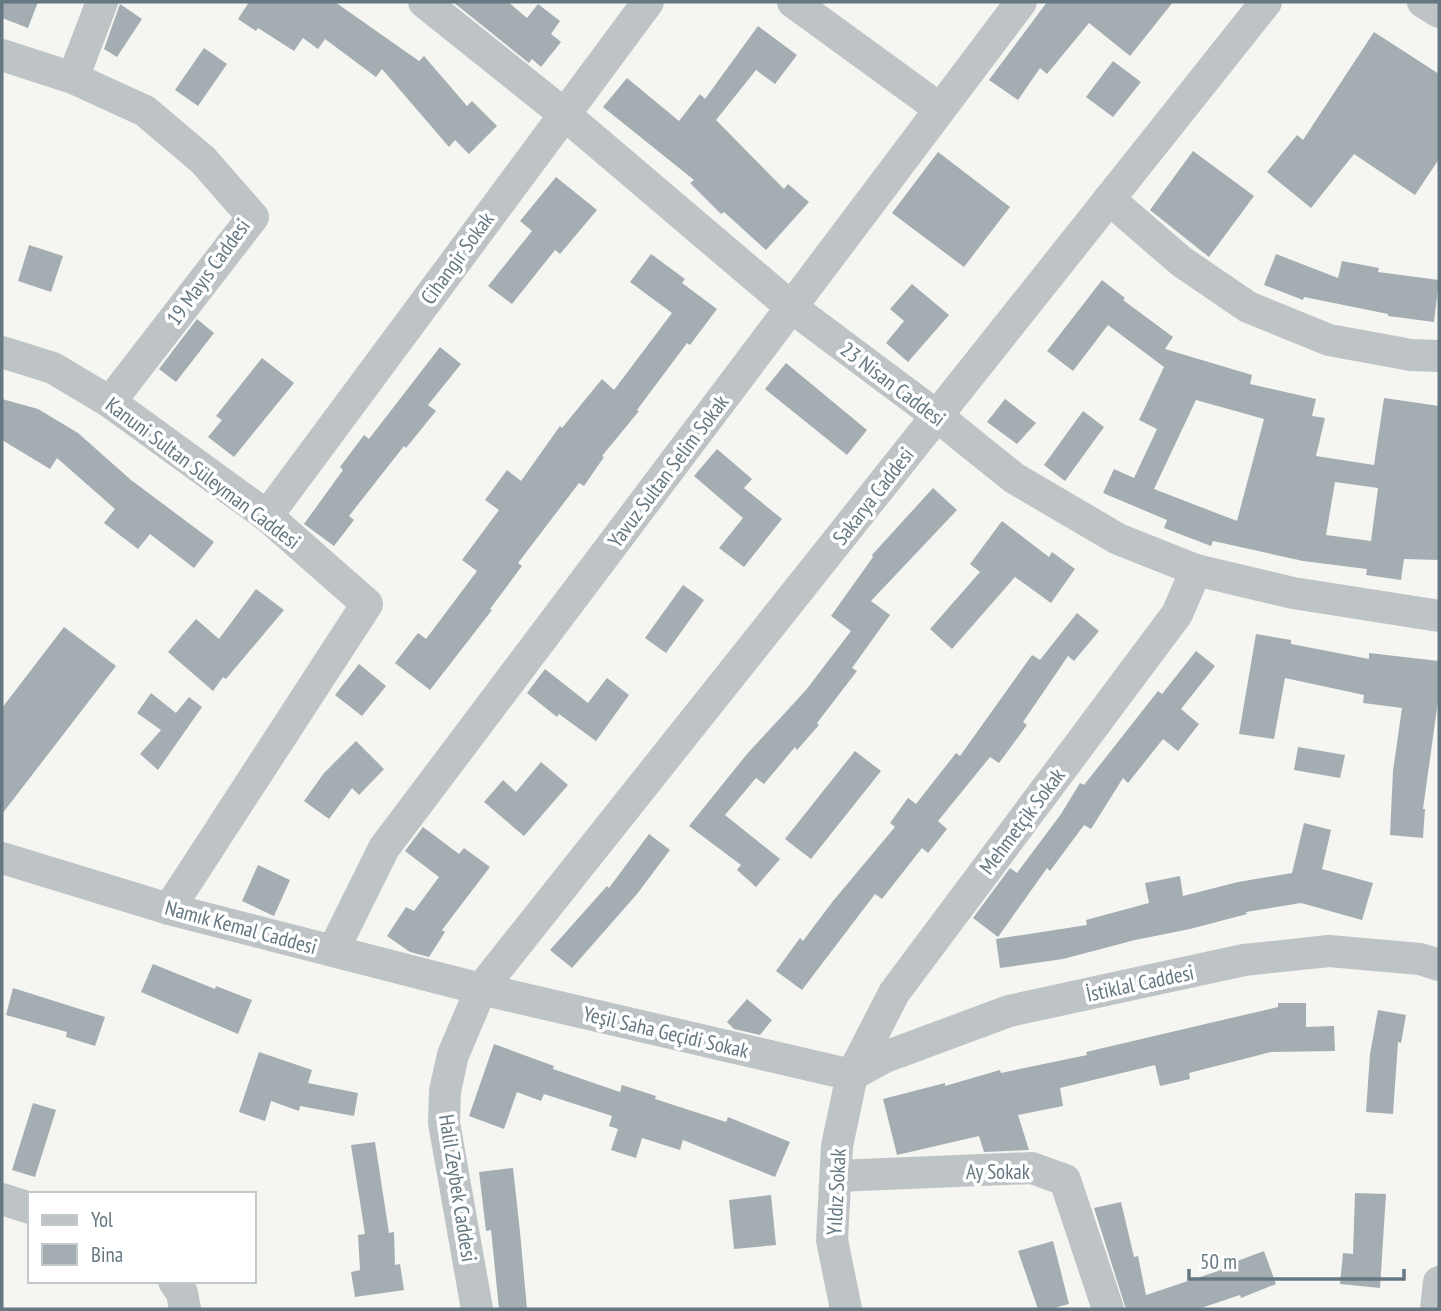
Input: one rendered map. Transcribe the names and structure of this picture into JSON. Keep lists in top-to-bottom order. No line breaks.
{"streets":{"street":["Cihangir Sokak","19 Mayıs Caddesi","23 Nisan Caddesi","Yavuz Sultan Selim Sokak","Kanuni Sultan Süleyman Caddesi","Sakarya Caddesi","Mehmetçik Sokak","Namık Kemal Caddesi","İstiklal Caddesi","Yeşil Saha Geçidi Sokak","Ay Sokak","Halil Zeybek Caddesi","Yıldız Sokak"]},"crossings":[["Cihangir Sokak","23 Nisan Caddesi"],["Cihangir Sokak","Kanuni Sultan Süleyman Caddesi"],["19 Mayıs Caddesi","Kanuni Sultan Süleyman Caddesi"],["23 Nisan Caddesi","Yavuz Sultan Selim Sokak"],["23 Nisan Caddesi","Sakarya Caddesi"],["23 Nisan Caddesi","Mehmetçik Sokak"],["Yavuz Sultan Selim Sokak","Namık Kemal Caddesi"],["Kanuni Sultan Süleyman Caddesi","Namık Kemal Caddesi"],["Sakarya Caddesi","Namık Kemal Caddesi"],["Sakarya Caddesi","Yeşil Saha Geçidi Sokak"],["Sakarya Caddesi","Halil Zeybek Caddesi"],["Mehmetçik Sokak","İstiklal Caddesi"],["Mehmetçik Sokak","Yeşil Saha Geçidi Sokak"],["Mehmetçik Sokak","Yıldız Sokak"],["Namık Kemal Caddesi","Yeşil Saha Geçidi Sokak"],["Namık Kemal Caddesi","Halil Zeybek Caddesi"],["İstiklal Caddesi","Yeşil Saha Geçidi Sokak"],["İstiklal Caddesi","Yıldız Sokak"],["Yeşil Saha Geçidi Sokak","Halil Zeybek Caddesi"],["Yeşil Saha Geçidi Sokak","Yıldız Sokak"],["Ay Sokak","Yıldız Sokak"]],"legend":["Yol","Bina"],"scale_bar":"50 m"}
